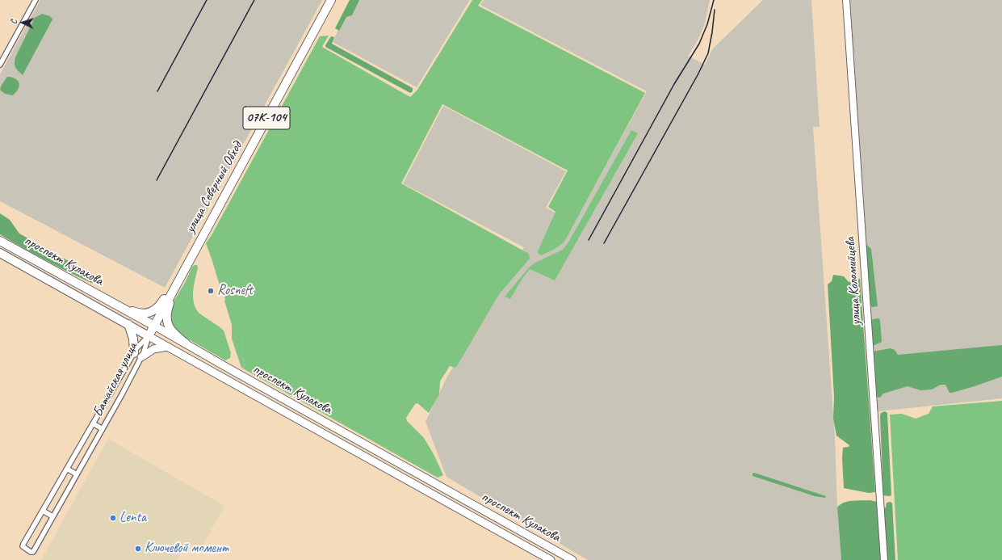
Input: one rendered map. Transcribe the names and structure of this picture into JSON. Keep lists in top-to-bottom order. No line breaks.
{"streets":{"highway":["07К-104","улица Северный Обход","проспект Кулакова"],"street":["улица Коломийцева","Батайская улица"]},"crossings":[["улица Северный Обход","проспект Кулакова"],["улица Северный Обход","Батайская улица"],["проспект Кулакова","Батайская улица"]],"places":["Rosneft","Lenta","Ключевой момент"],"north":"left"}
